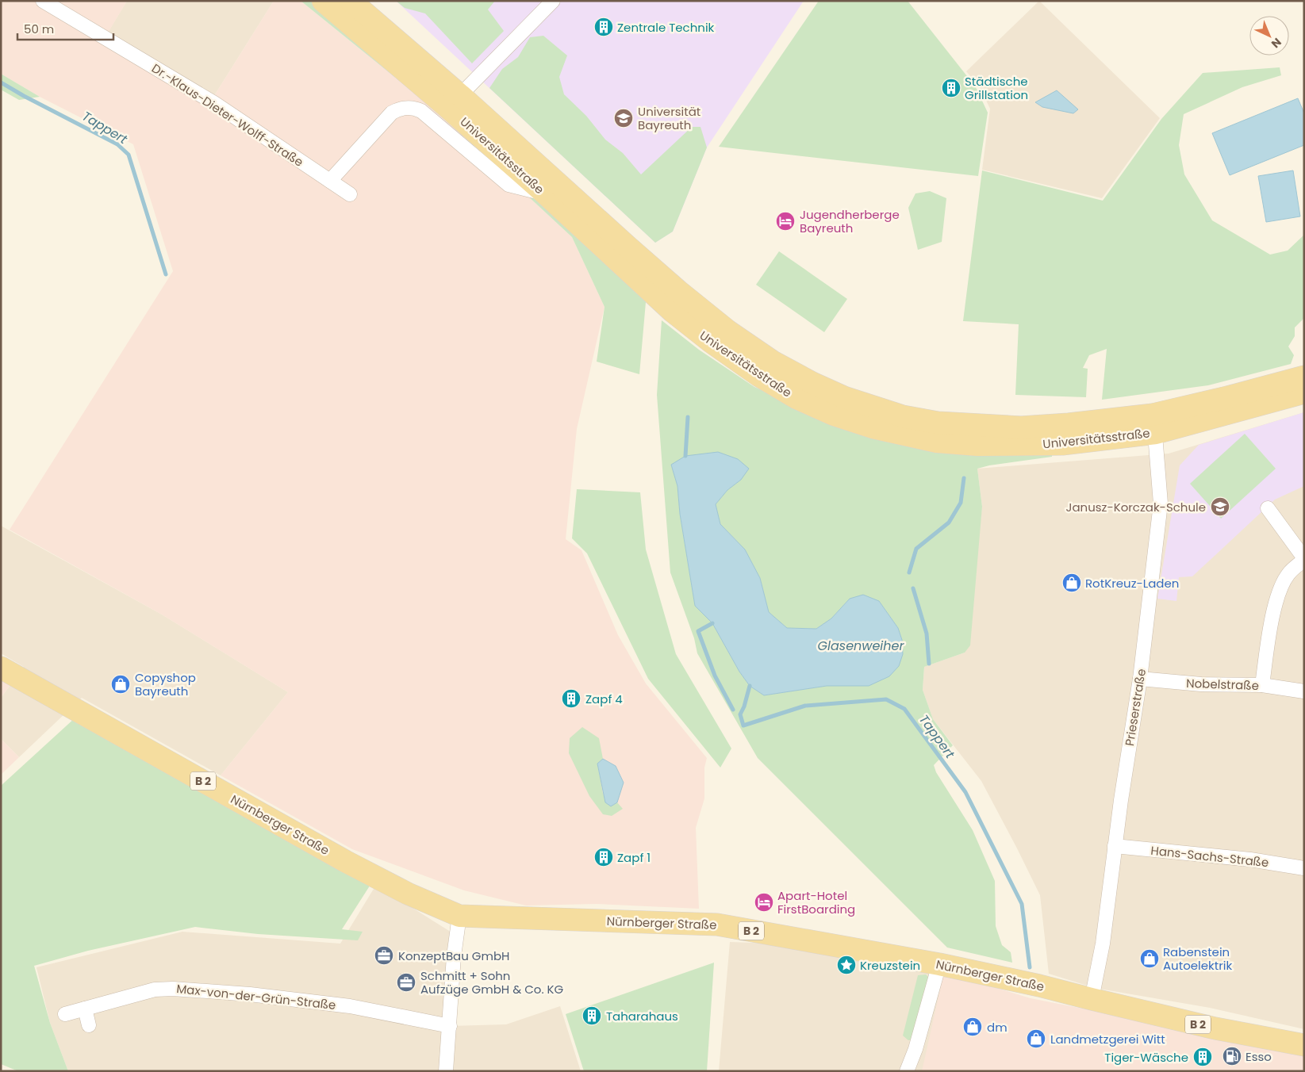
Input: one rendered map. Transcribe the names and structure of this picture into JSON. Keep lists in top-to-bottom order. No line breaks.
{"streets":{"main road":["Universitätsstraße","B 2","Nürnberger Straße"],"street":["Dr.-Klaus-Dieter-Wolff-Straße","Nobelstraße","Prieserstraße","Hans-Sachs-Straße","Max-von-der-Grün-Straße"]},"crossings":[["Universitätsstraße","Prieserstraße"],["Nobelstraße","Prieserstraße"],["Prieserstraße","Nürnberger Straße"],["Prieserstraße","Hans-Sachs-Straße"]],"water":["Tappert","Glasenweiher"],"places":{"building":["Zentrale Technik","Städtische Grillstation","Zapf 4","Zapf 1","Taharahaus","Tiger-Wäsche"],"school or university":["Universität Bayreuth","Janusz-Korczak-Schule"],"hotel":["Jugendherberge Bayreuth","Apart-Hotel FirstBoarding"],"shop":["RotKreuz-Laden","Copyshop Bayreuth","Rabenstein Autoelektrik","dm","Landmetzgerei Witt"],"office":["KonzeptBau GmbH","Schmitt + Sohn Aufzüge GmbH & Co. KG"],"place":["Kreuzstein"],"fuel station":["Esso"]},"scale_bar":"50 m","north":"bottom right"}
